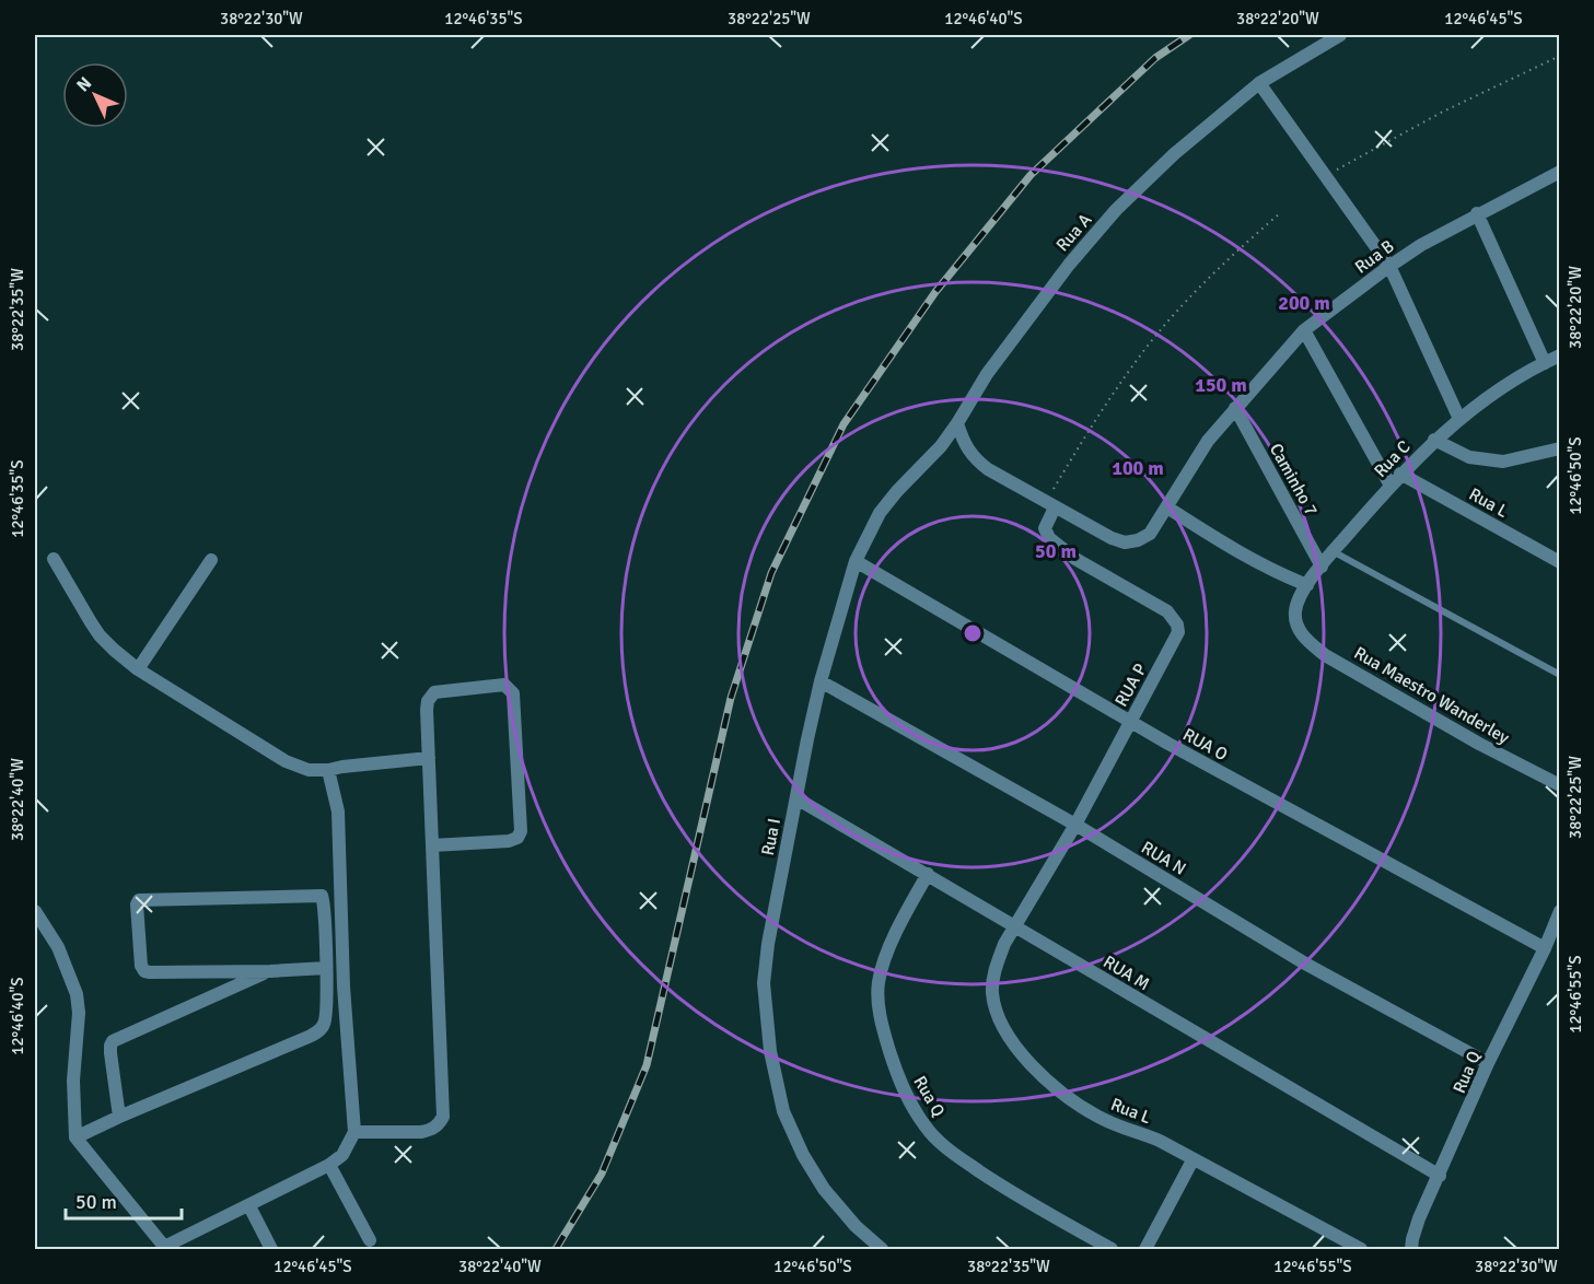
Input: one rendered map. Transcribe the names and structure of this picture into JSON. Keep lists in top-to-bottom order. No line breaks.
{"streets":{"street":["Rua A","Rua B","Rua C","Caminho 7","Rua L","RUA P","Rua Maestro Wanderley","RUA O","Rua I","RUA N","RUA M","Rua Q"]},"crossings":[["Rua A","Rua B"],["Rua A","Rua I"],["Rua B","Caminho 7"],["Rua B","RUA P"],["Rua C","Caminho 7"],["Rua C","Rua L"],["Rua C","Rua Maestro Wanderley"],["Rua L","RUA P"],["Rua L","RUA M"],["RUA P","RUA O"],["RUA P","RUA N"],["RUA P","RUA M"],["RUA O","Rua I"],["RUA O","Rua Q"],["Rua I","RUA N"],["Rua I","RUA M"],["RUA N","Rua Q"],["RUA M","Rua Q"]],"scale_bar":"50 m","north":"top left","coordinates":["38°22'30\"W","12°46'35\"S","38°22'25\"W","12°46'40\"S","38°22'20\"W","12°46'45\"S","38°22'35\"W","12°46'50\"S","38°22'40\"W","12°46'55\"S"],"rings":["200 m","150 m","100 m","50 m"]}
